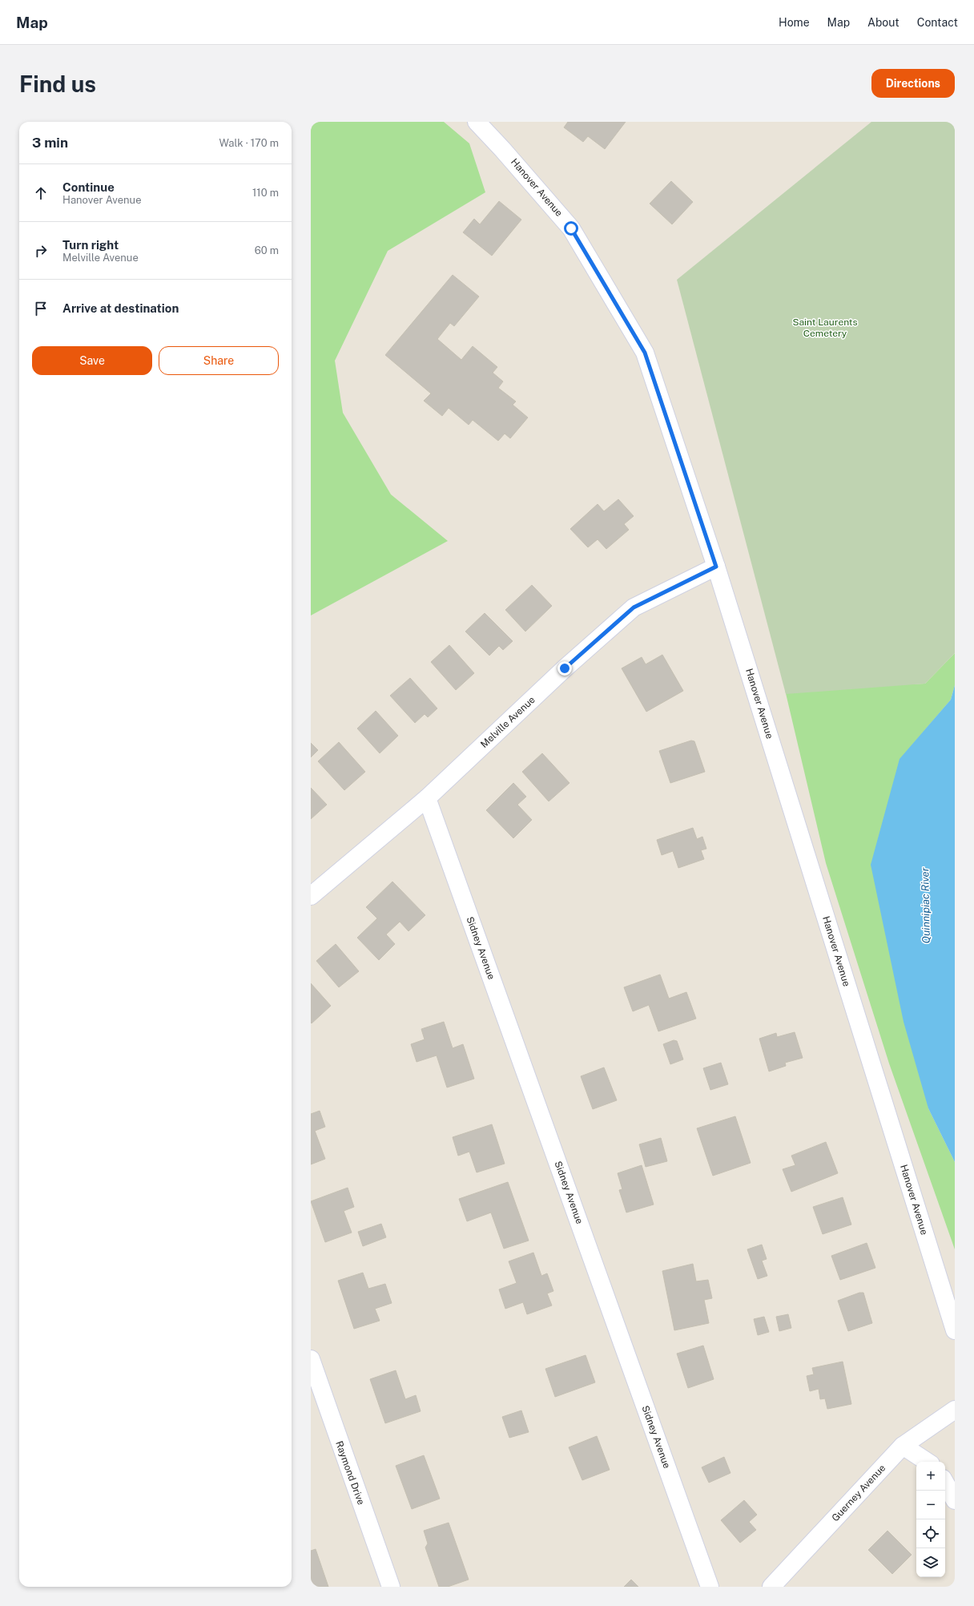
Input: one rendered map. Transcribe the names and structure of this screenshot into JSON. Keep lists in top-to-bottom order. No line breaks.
{"streets":{"street":["Hanover Avenue","Melville Avenue","Sidney Avenue","Raymond Drive","Guerney Avenue"]},"crossings":[["Hanover Avenue","Melville Avenue"],["Melville Avenue","Sidney Avenue"]],"water":["Quinnipiac River"],"parks":["Saint Laurents Cemetery"],"page":{"header":"Map","nav":["Home","Map","About","Contact"],"buttons":["Directions",["Save","Share"]],"title":"Find us","heading":["3 min","Walk · 170 m"],"list":[["Continue","Hanover Avenue","110 m"],["Turn right","Melville Avenue","60 m"],"Arrive at destination"],"map_buttons":["+","−"]}}
